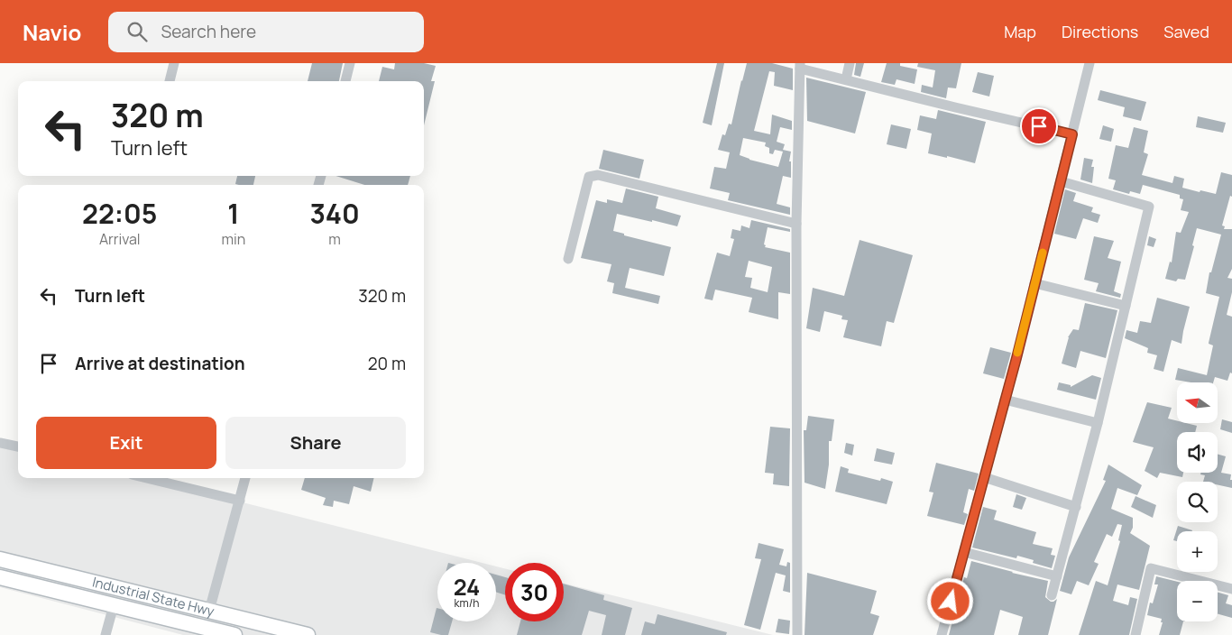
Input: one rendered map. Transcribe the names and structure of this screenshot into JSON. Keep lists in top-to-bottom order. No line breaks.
{"streets":{"main road":["Industrial State Hwy"]},"north":"left","page":{"header":"Navio","search":"Search here","nav":["Map","Directions","Saved"],"turn":["320 m","Turn left"],"eta":["22:05","Arrival","1","min","340","m"],"list":[{"name":"Turn left","value":"320 m"},{"name":"Arrive at destination","value":"20 m"}],"map_buttons":["+","−"],"buttons":["Exit","Share"],"speed":"24 km/h","limit":"30"}}
